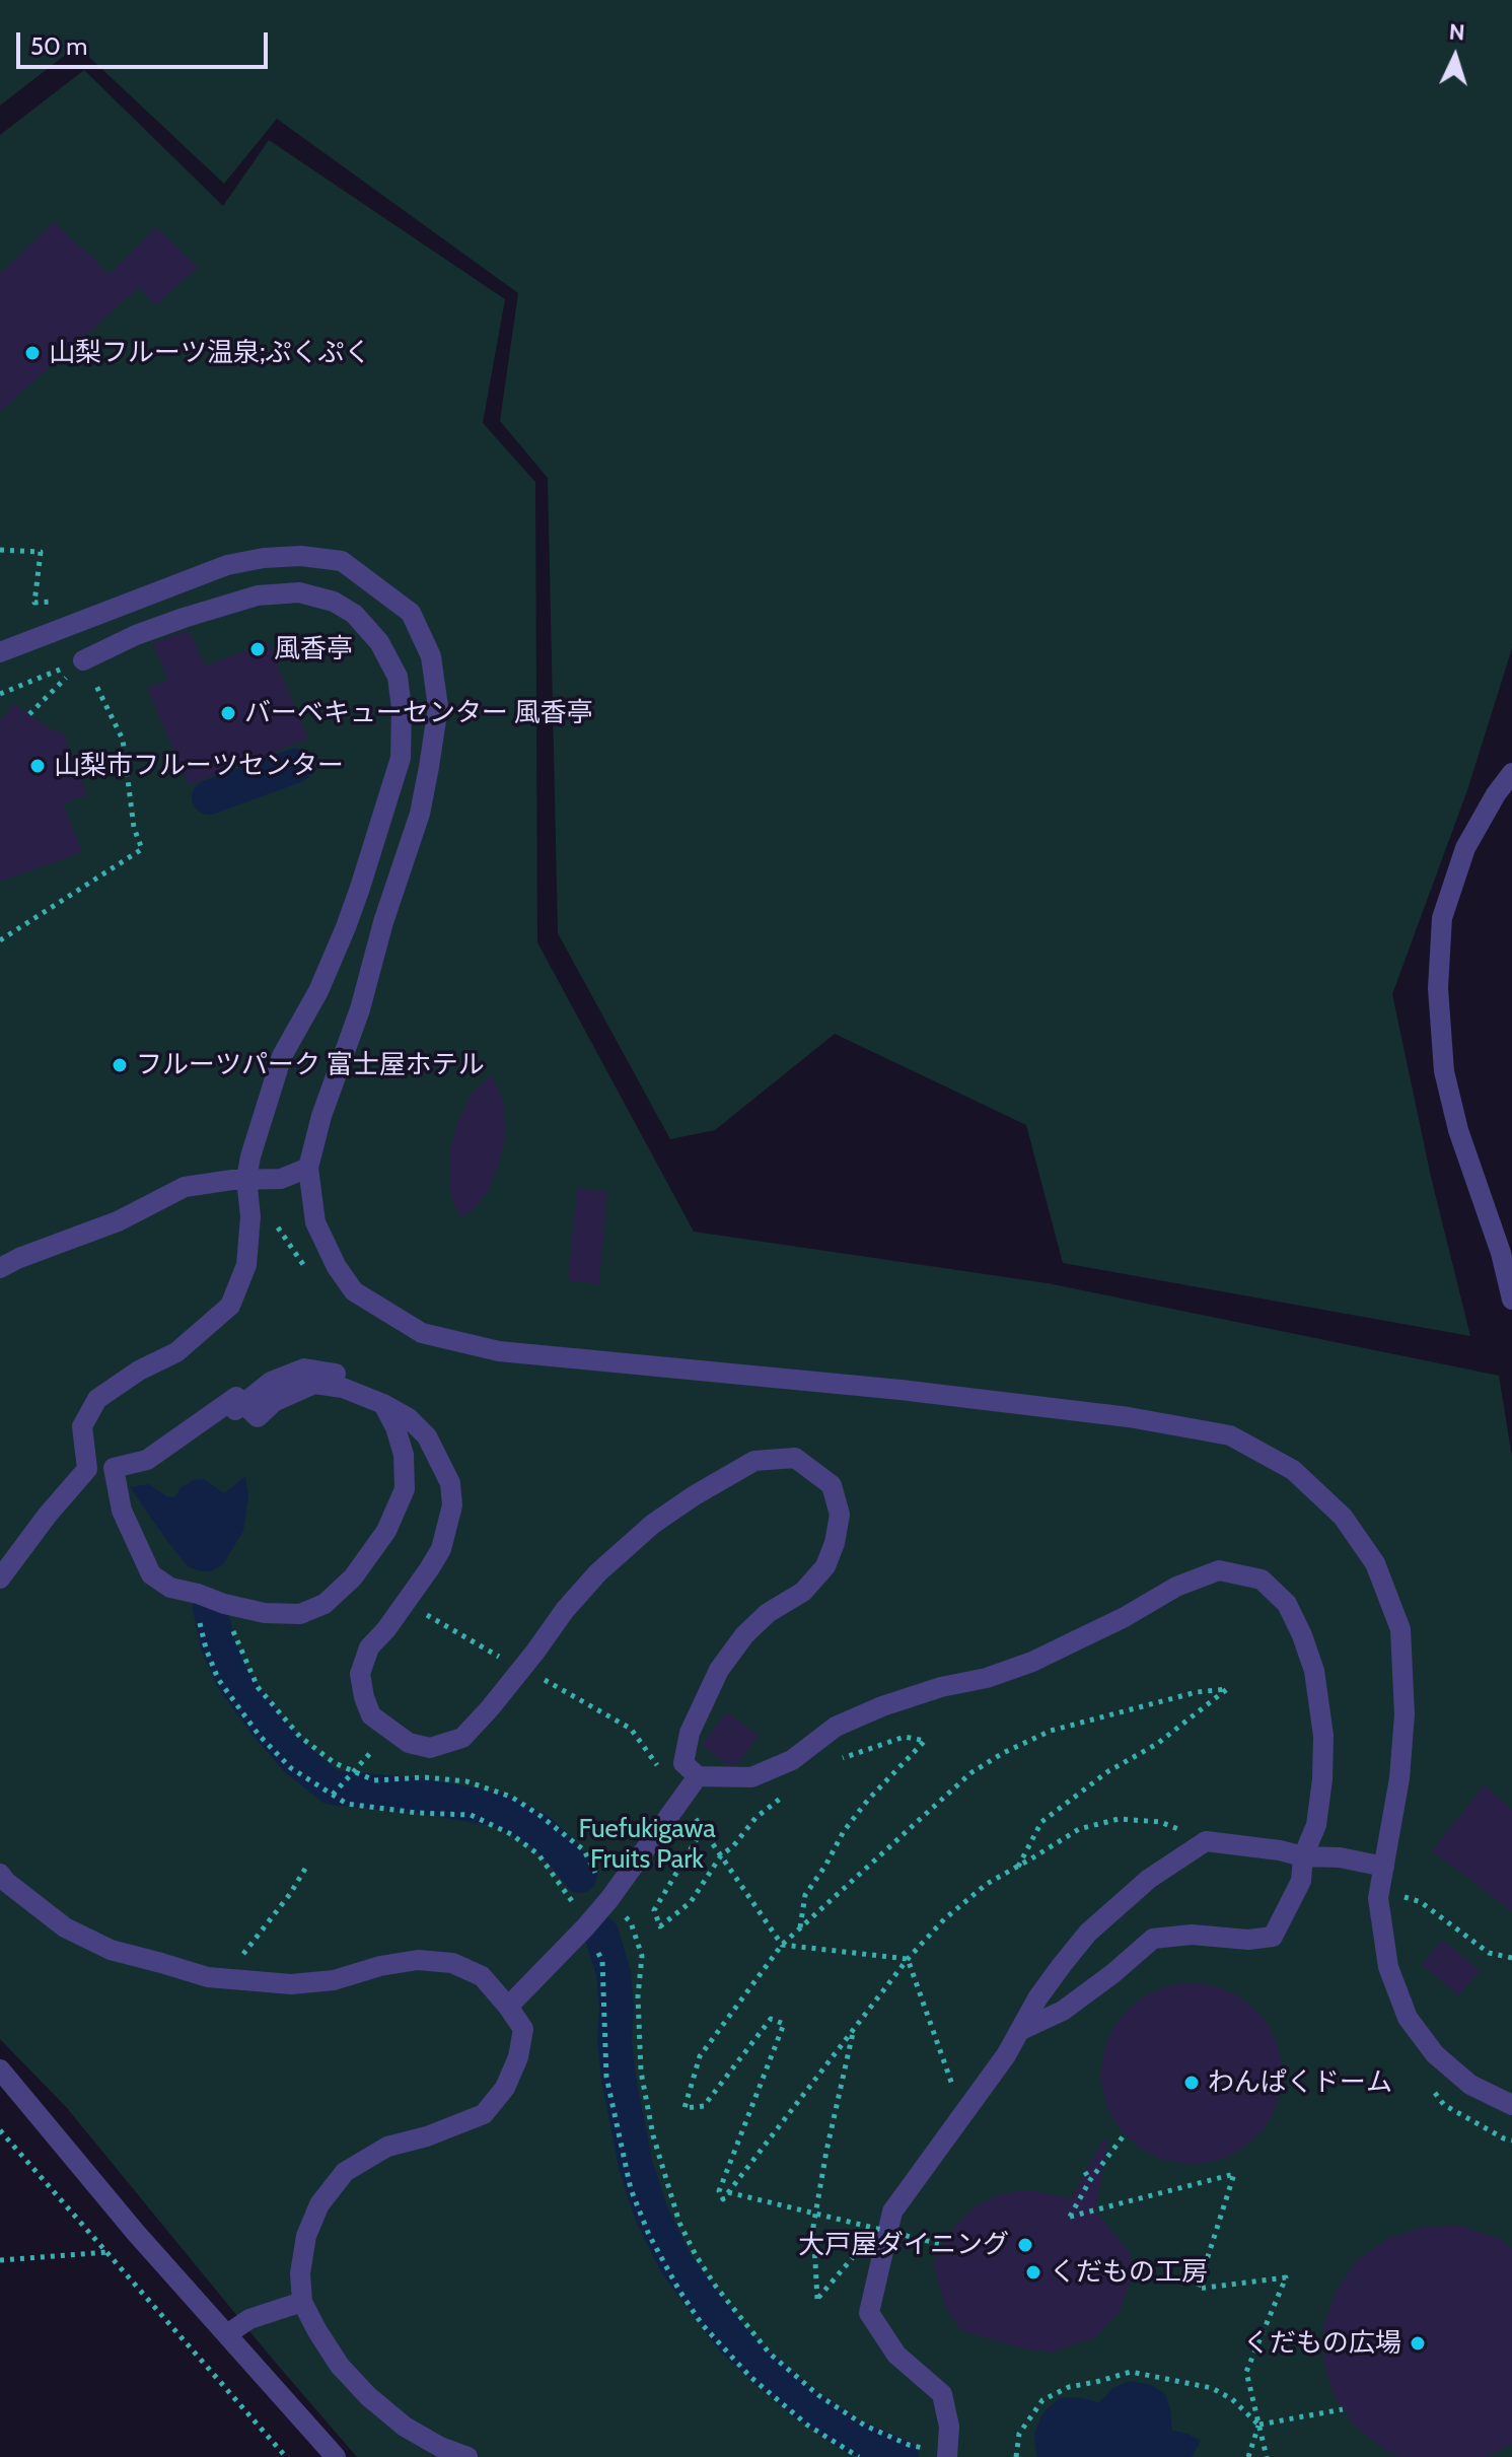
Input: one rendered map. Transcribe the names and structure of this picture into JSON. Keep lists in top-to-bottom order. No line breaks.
{"parks":["Fuefukigawa Fruits Park"],"places":["山梨フルーツ温泉;ぷくぷく","風香亭","バーベキューセンター 風香亭","山梨市フルーツセンター","フルーツパーク 富士屋ホテル","わんぱくドーム","大戸屋ダイニング","くだもの工房","くだもの広場"],"scale_bar":"50 m","north":"top"}
